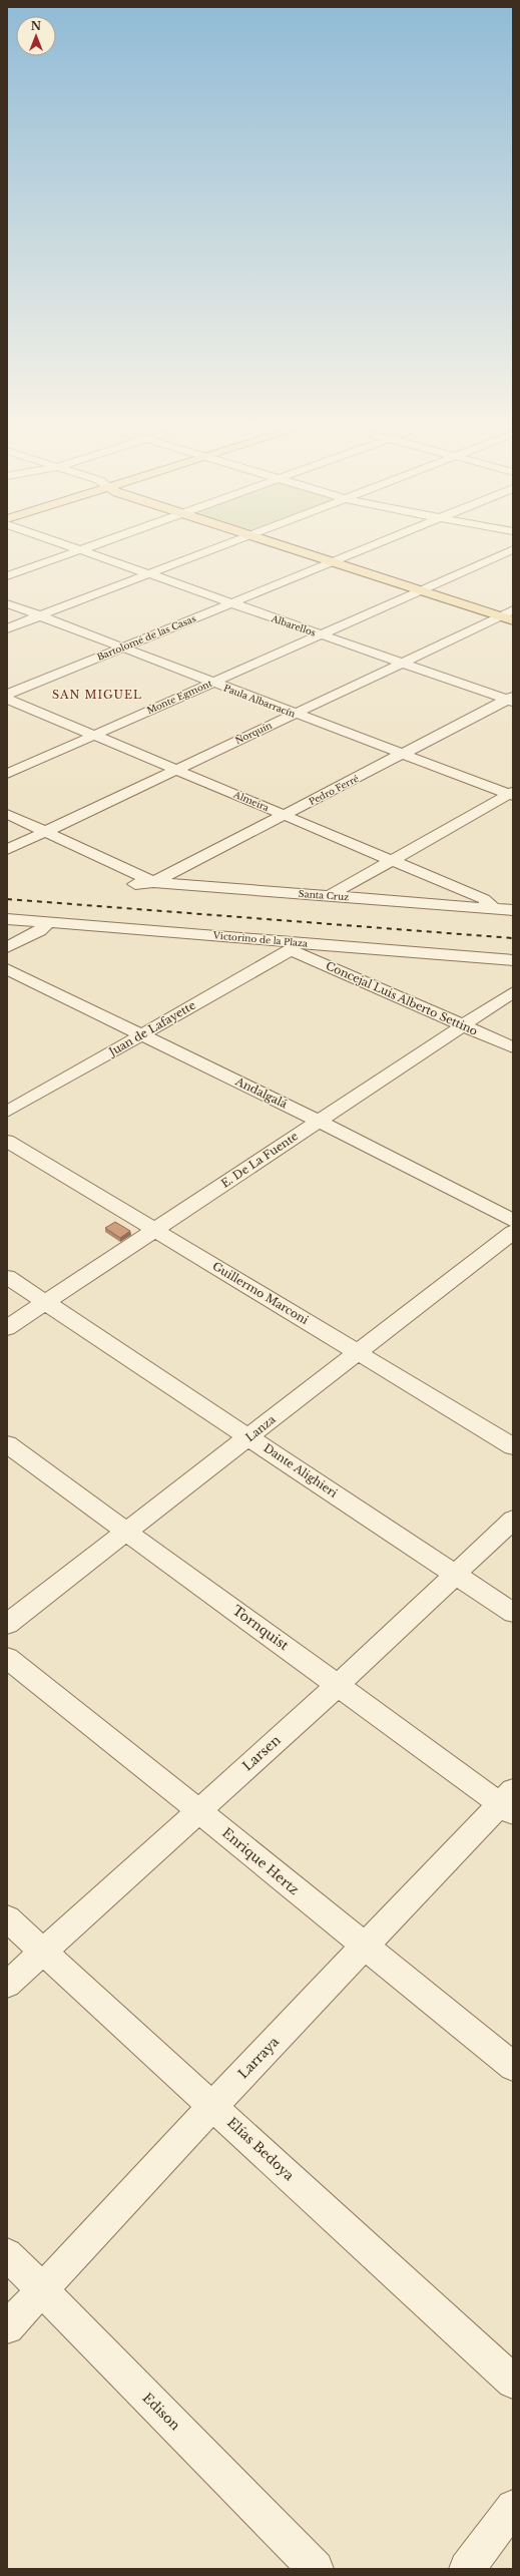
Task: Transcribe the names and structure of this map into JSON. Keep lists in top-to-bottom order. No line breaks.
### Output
{"streets":{"street":["Albarellos","Bartolomé de las Casas","Monte Egmont","Paula Albarracín","Ñorquín","Pedro Ferré","Almeira","Santa Cruz","Victorino de la Plaza","Concejal Luis Alberto Settino","Juan de Lafayette","Andalgalá","E. De La Fuente","Guillermo Marconi","Lanza","Dante Alighieri","Tornquist","Larsen","Enrique Hertz","Larraya","Elías Bedoya","Edison"]},"crossings":[["Albarellos","Bartolomé de las Casas"],["Albarellos","Monte Egmont"],["Albarellos","Ñorquín"],["Albarellos","Pedro Ferré"],["Bartolomé de las Casas","Paula Albarracín"],["Monte Egmont","Paula Albarracín"],["Monte Egmont","Almeira"],["Paula Albarracín","Ñorquín"],["Paula Albarracín","Pedro Ferré"],["Ñorquín","Almeira"],["Pedro Ferré","Almeira"],["Pedro Ferré","Santa Cruz"],["Almeira","Santa Cruz"],["Victorino de la Plaza","Concejal Luis Alberto Settino"],["Victorino de la Plaza","Juan de Lafayette"],["Concejal Luis Alberto Settino","Juan de Lafayette"],["Concejal Luis Alberto Settino","E. De La Fuente"],["Juan de Lafayette","Andalgalá"],["Andalgalá","E. De La Fuente"],["E. De La Fuente","Guillermo Marconi"],["E. De La Fuente","Dante Alighieri"],["Guillermo Marconi","Lanza"],["Lanza","Dante Alighieri"],["Lanza","Tornquist"],["Dante Alighieri","Larsen"],["Tornquist","Larsen"],["Tornquist","Larraya"],["Larsen","Enrique Hertz"],["Larsen","Elías Bedoya"],["Enrique Hertz","Larraya"],["Larraya","Elías Bedoya"],["Larraya","Edison"]],"districts":["SAN MIGUEL"],"north":"top"}
